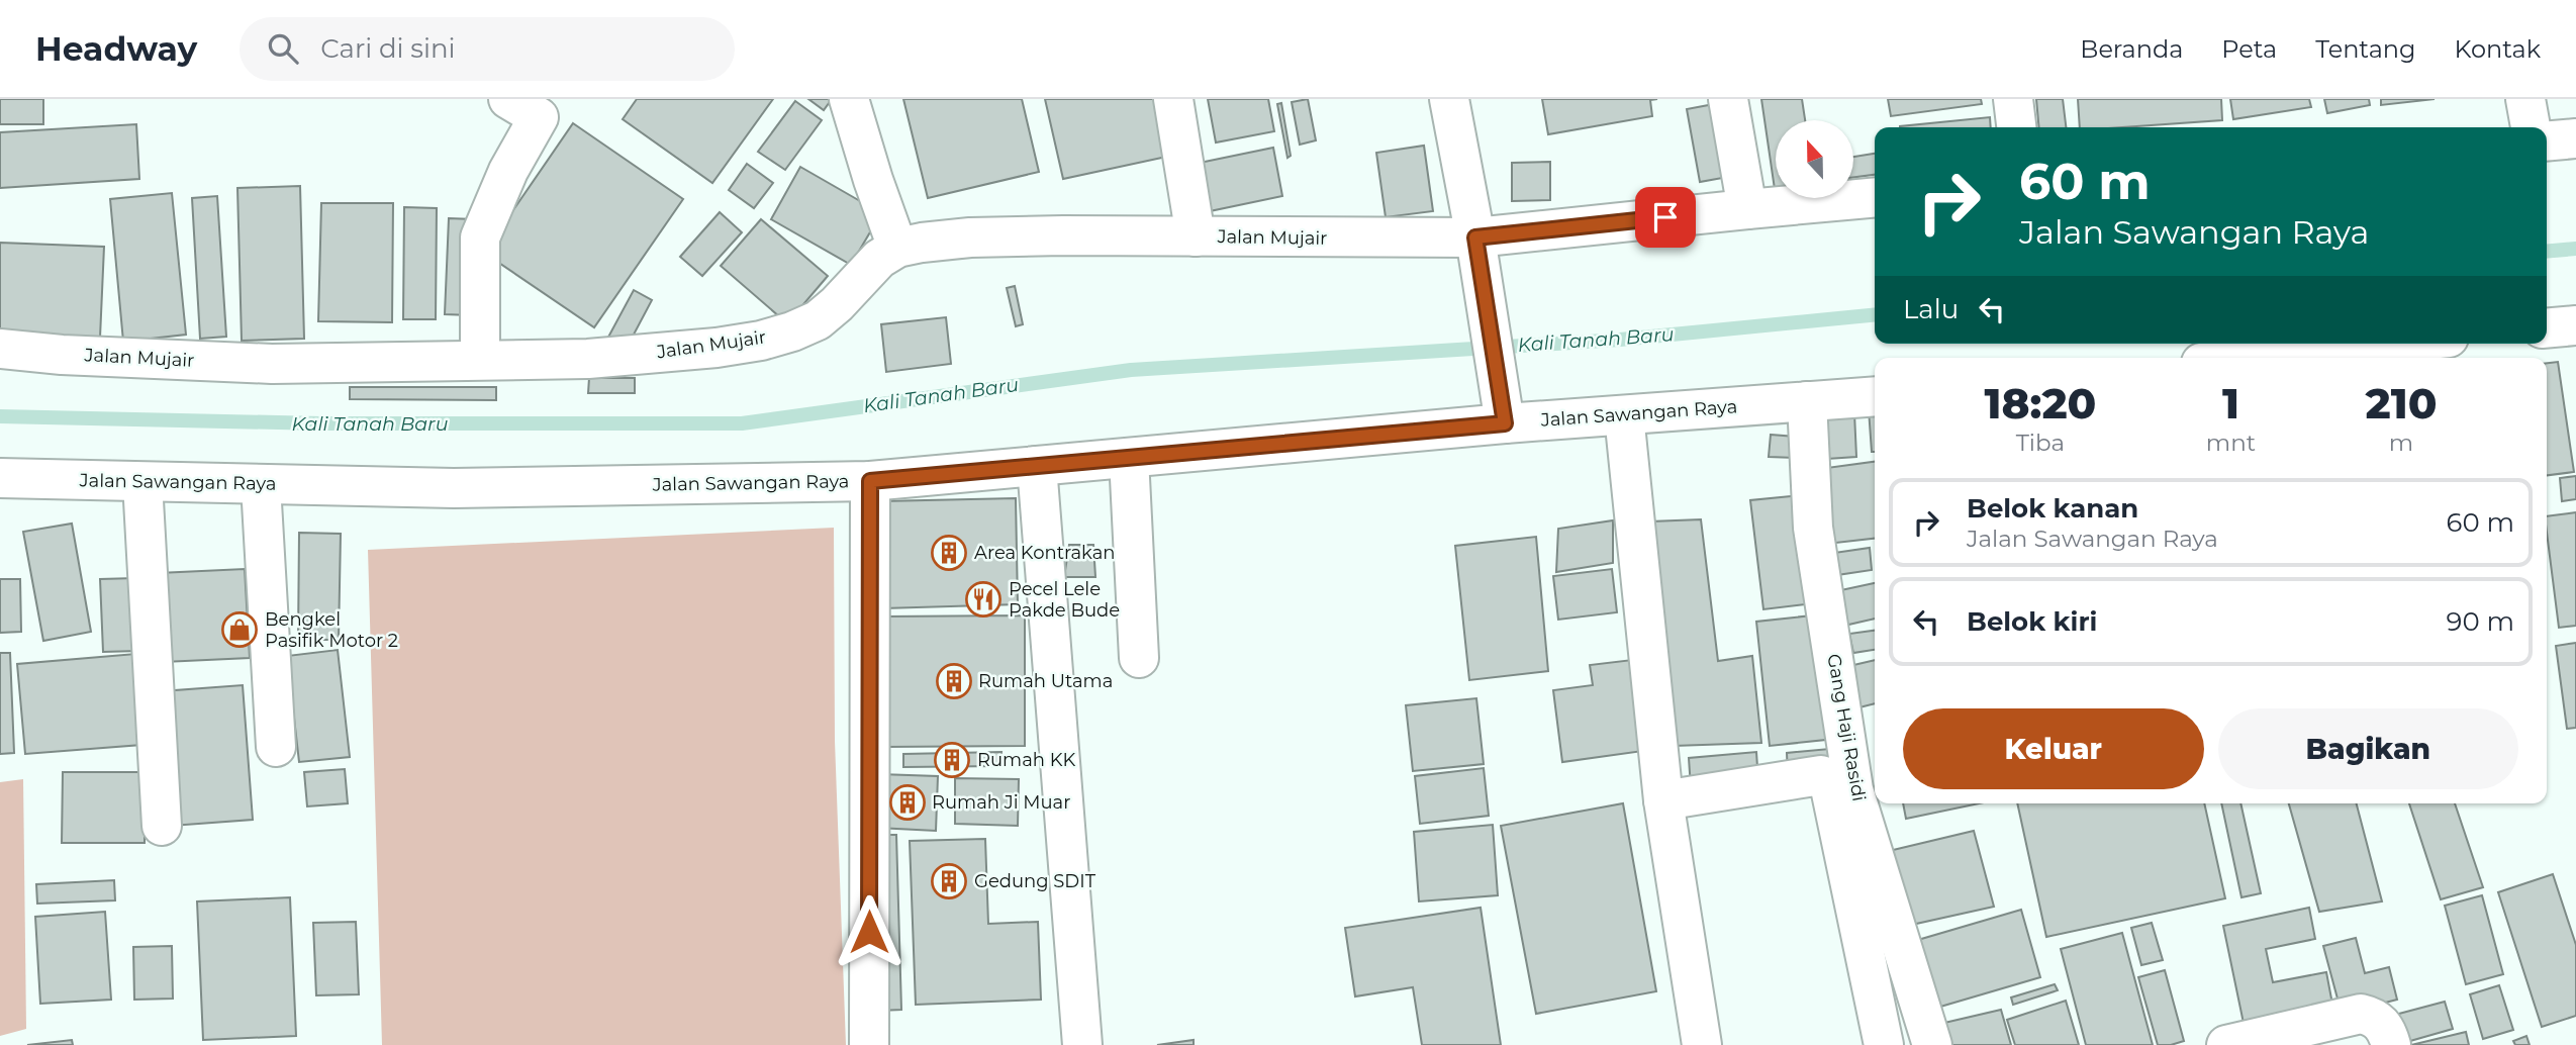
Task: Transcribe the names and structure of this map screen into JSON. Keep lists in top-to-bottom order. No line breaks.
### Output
{"streets":{"main road":["Jalan Mujair","Jalan Sawangan Raya","Gang Haji Rasidi"]},"crossings":[["Jalan Sawangan Raya","Gang Haji Rasidi"]],"water":["Kali Tanah Baru"],"places":{"building":["Area Kontrakan","Rumah Utama","Rumah KK","Rumah Ji Muar","Gedung SDIT"],"restaurant":["Pecel Lele Pakde Bude"],"shop":["Bengkel Pasifik Motor 2"]},"north":"top","page":{"header":"Headway","search":"Cari di sini","nav":["Beranda","Peta","Tentang","Kontak"],"turn":["60 m","Jalan Sawangan Raya"],"then":"Lalu","eta":["18:20","Tiba","1","mnt","210","m"],"list":[{"name":"Belok kanan","note":"Jalan Sawangan Raya","value":"60 m"},{"name":"Belok kiri","value":"90 m"}],"buttons":["Keluar","Bagikan"]}}
